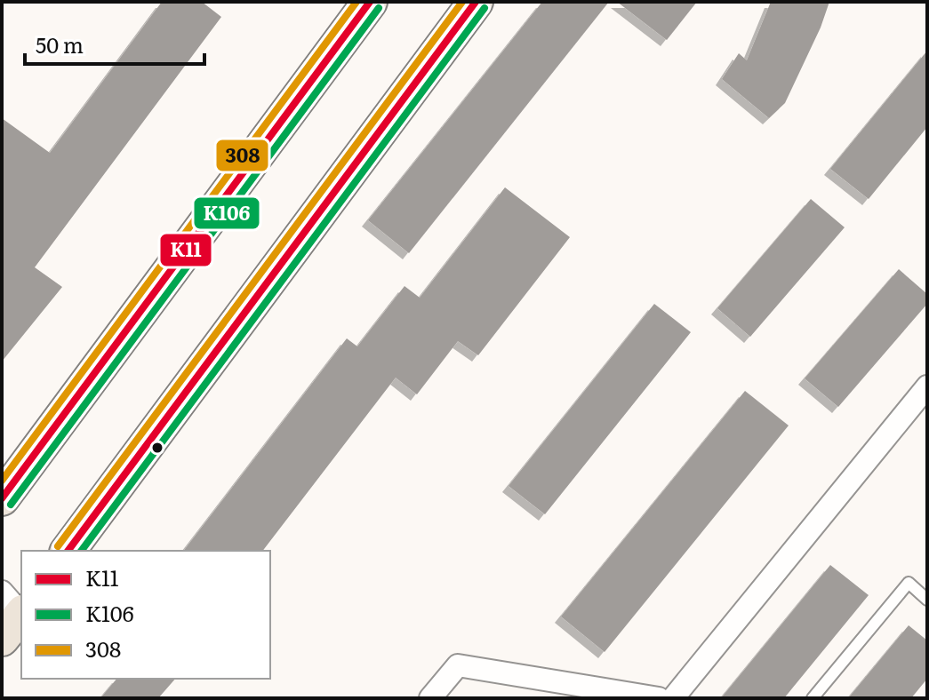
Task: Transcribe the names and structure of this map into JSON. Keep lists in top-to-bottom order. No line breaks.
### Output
{"lines":["transit line K11","transit line 308","transit line K106"],"legend":["K11","K106","308"],"scale_bar":"50 m"}
